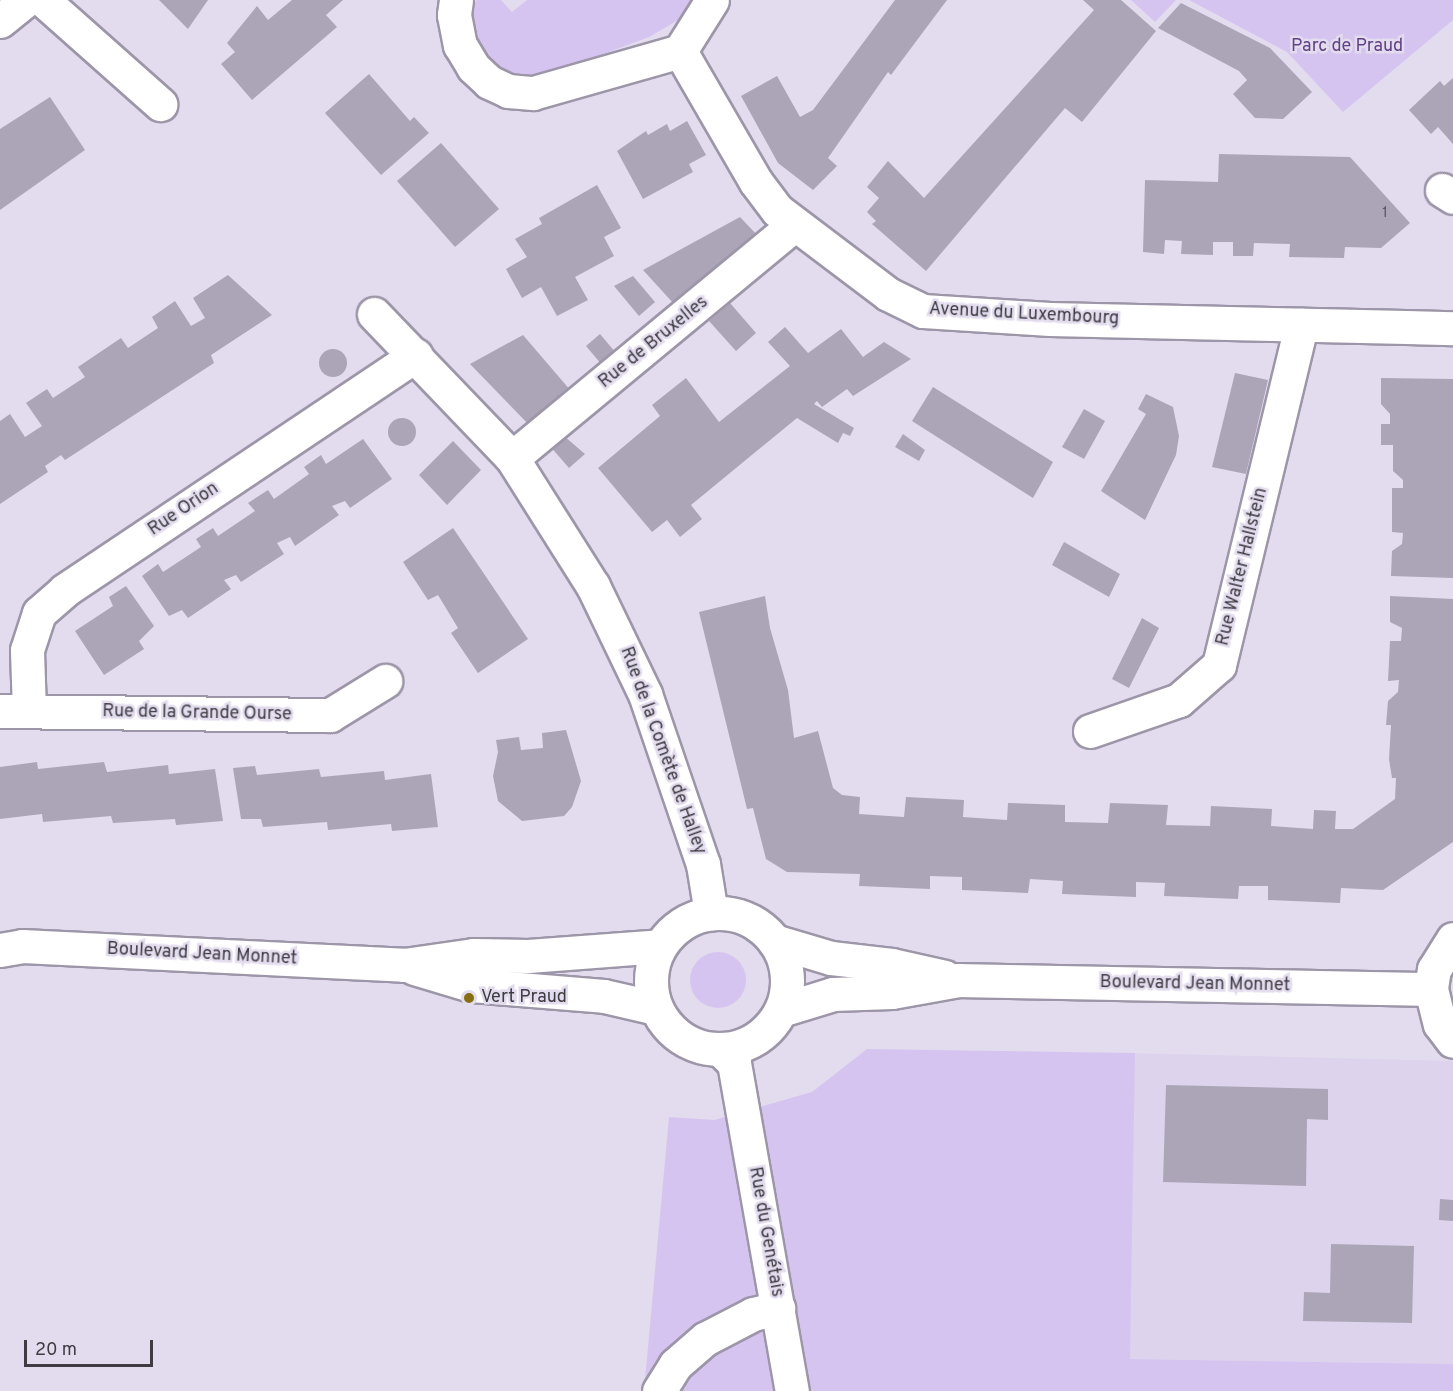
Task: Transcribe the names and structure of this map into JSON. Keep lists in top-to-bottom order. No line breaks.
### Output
{"streets":{"street":["Avenue du Luxembourg","Rue de Bruxelles","Rue Orion","Rue Walter Hallstein","Rue de la Grande Ourse","Rue de la Comète de Halley","Boulevard Jean Monnet","Rue du Genétais"]},"crossings":[["Avenue du Luxembourg","Rue de Bruxelles"],["Avenue du Luxembourg","Rue Walter Hallstein"],["Rue de Bruxelles","Rue de la Comète de Halley"],["Rue Orion","Rue de la Grande Ourse"],["Rue Orion","Rue de la Comète de Halley"],["Rue de la Comète de Halley","Boulevard Jean Monnet"],["Rue de la Comète de Halley","Rue du Genétais"],["Boulevard Jean Monnet","Rue du Genétais"]],"parks":["Parc de Praud"],"places":["Vert Praud"],"house_numbers":["1"],"scale_bar":"20 m"}
